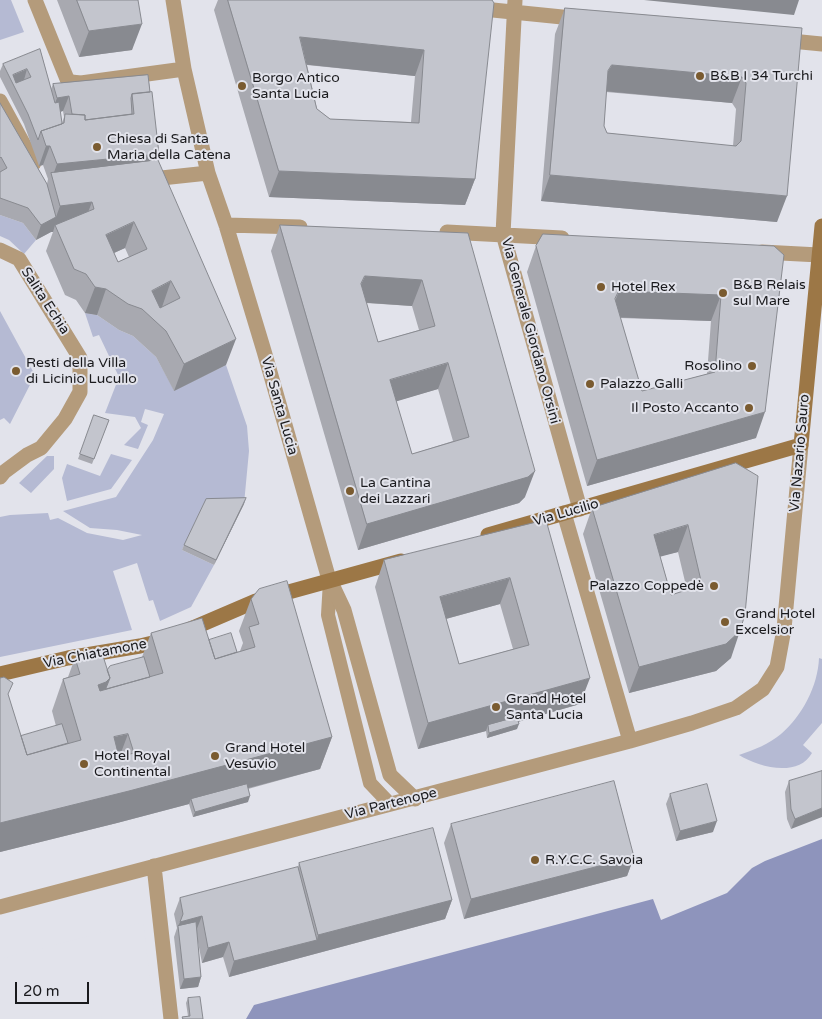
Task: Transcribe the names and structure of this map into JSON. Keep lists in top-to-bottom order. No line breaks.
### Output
{"streets":{"street":["Salita Echia","Via Generale Giordano Orsini","Via Santa Lucia","Via Nazario Sauro","Via Lucilio","Via Chiatamone","Via Partenope"]},"crossings":[["Via Generale Giordano Orsini","Via Lucilio"],["Via Santa Lucia","Via Chiatamone"],["Via Santa Lucia","Via Partenope"],["Via Nazario Sauro","Via Lucilio"],["Via Nazario Sauro","Via Partenope"]],"places":["B&B I 34 Turchi","Borgo Antico Santa Lucia","Chiesa di Santa Maria della Catena","Hotel Rex","B&B Relais sul Mare","Rosolino","Resti della Villa di Licinio Lucullo","Palazzo Galli","Il Posto Accanto","La Cantina dei Lazzari","Palazzo Coppedè","Grand Hotel Excelsior","Grand Hotel Santa Lucia","Grand Hotel Vesuvio","Hotel Royal Continental","R.Y.C.C. Savoia"],"scale_bar":"20 m"}
